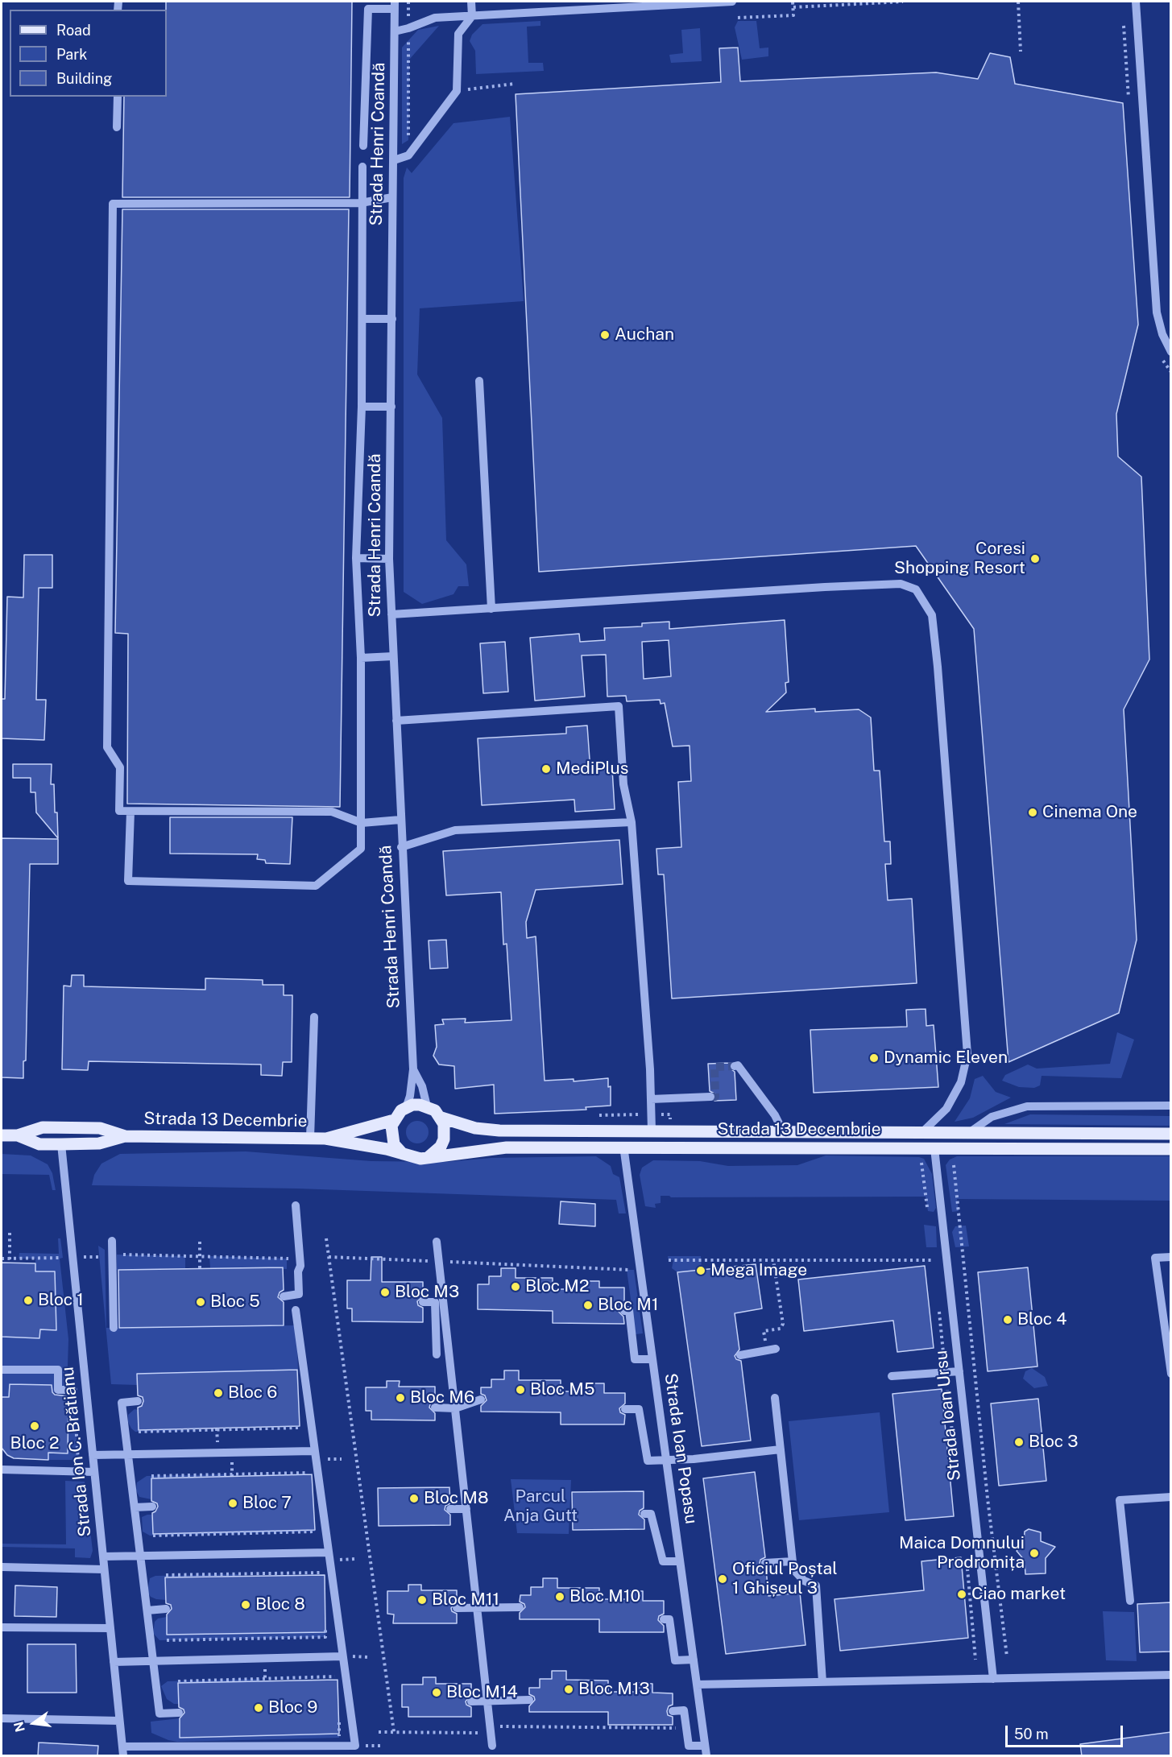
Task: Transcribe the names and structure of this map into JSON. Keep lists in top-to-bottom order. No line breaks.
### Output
{"streets":{"main road":["Strada 13 Decembrie"],"street":["Strada Henri Coandă","Strada Ioan Ursu","Strada Ioan Popasu","Strada Ion C. Brătianu"]},"crossings":[["Strada Henri Coandă","Strada 13 Decembrie"],["Strada 13 Decembrie","Strada Ioan Ursu"],["Strada 13 Decembrie","Strada Ioan Popasu"],["Strada 13 Decembrie","Strada Ion C. Brătianu"]],"parks":["Parcul Anja Gutt"],"places":["Auchan","Coresi Shopping Resort","MediPlus","Cinema One","Dynamic Eleven","Mega Image","Bloc M2","Bloc M3","Bloc 1","Bloc 5","Bloc M1","Bloc 4","Bloc M5","Bloc 6","Bloc M6","Bloc 2","Bloc 3","Bloc M8","Bloc 7","Maica Domnului Prodromița","Oficiul Poștal 1 Ghișeul 3","Ciao market","Bloc M10","Bloc M11","Bloc 8","Bloc M13","Bloc M14","Bloc 9"],"legend":["Road","Park","Building"],"scale_bar":"50 m","north":"left"}
